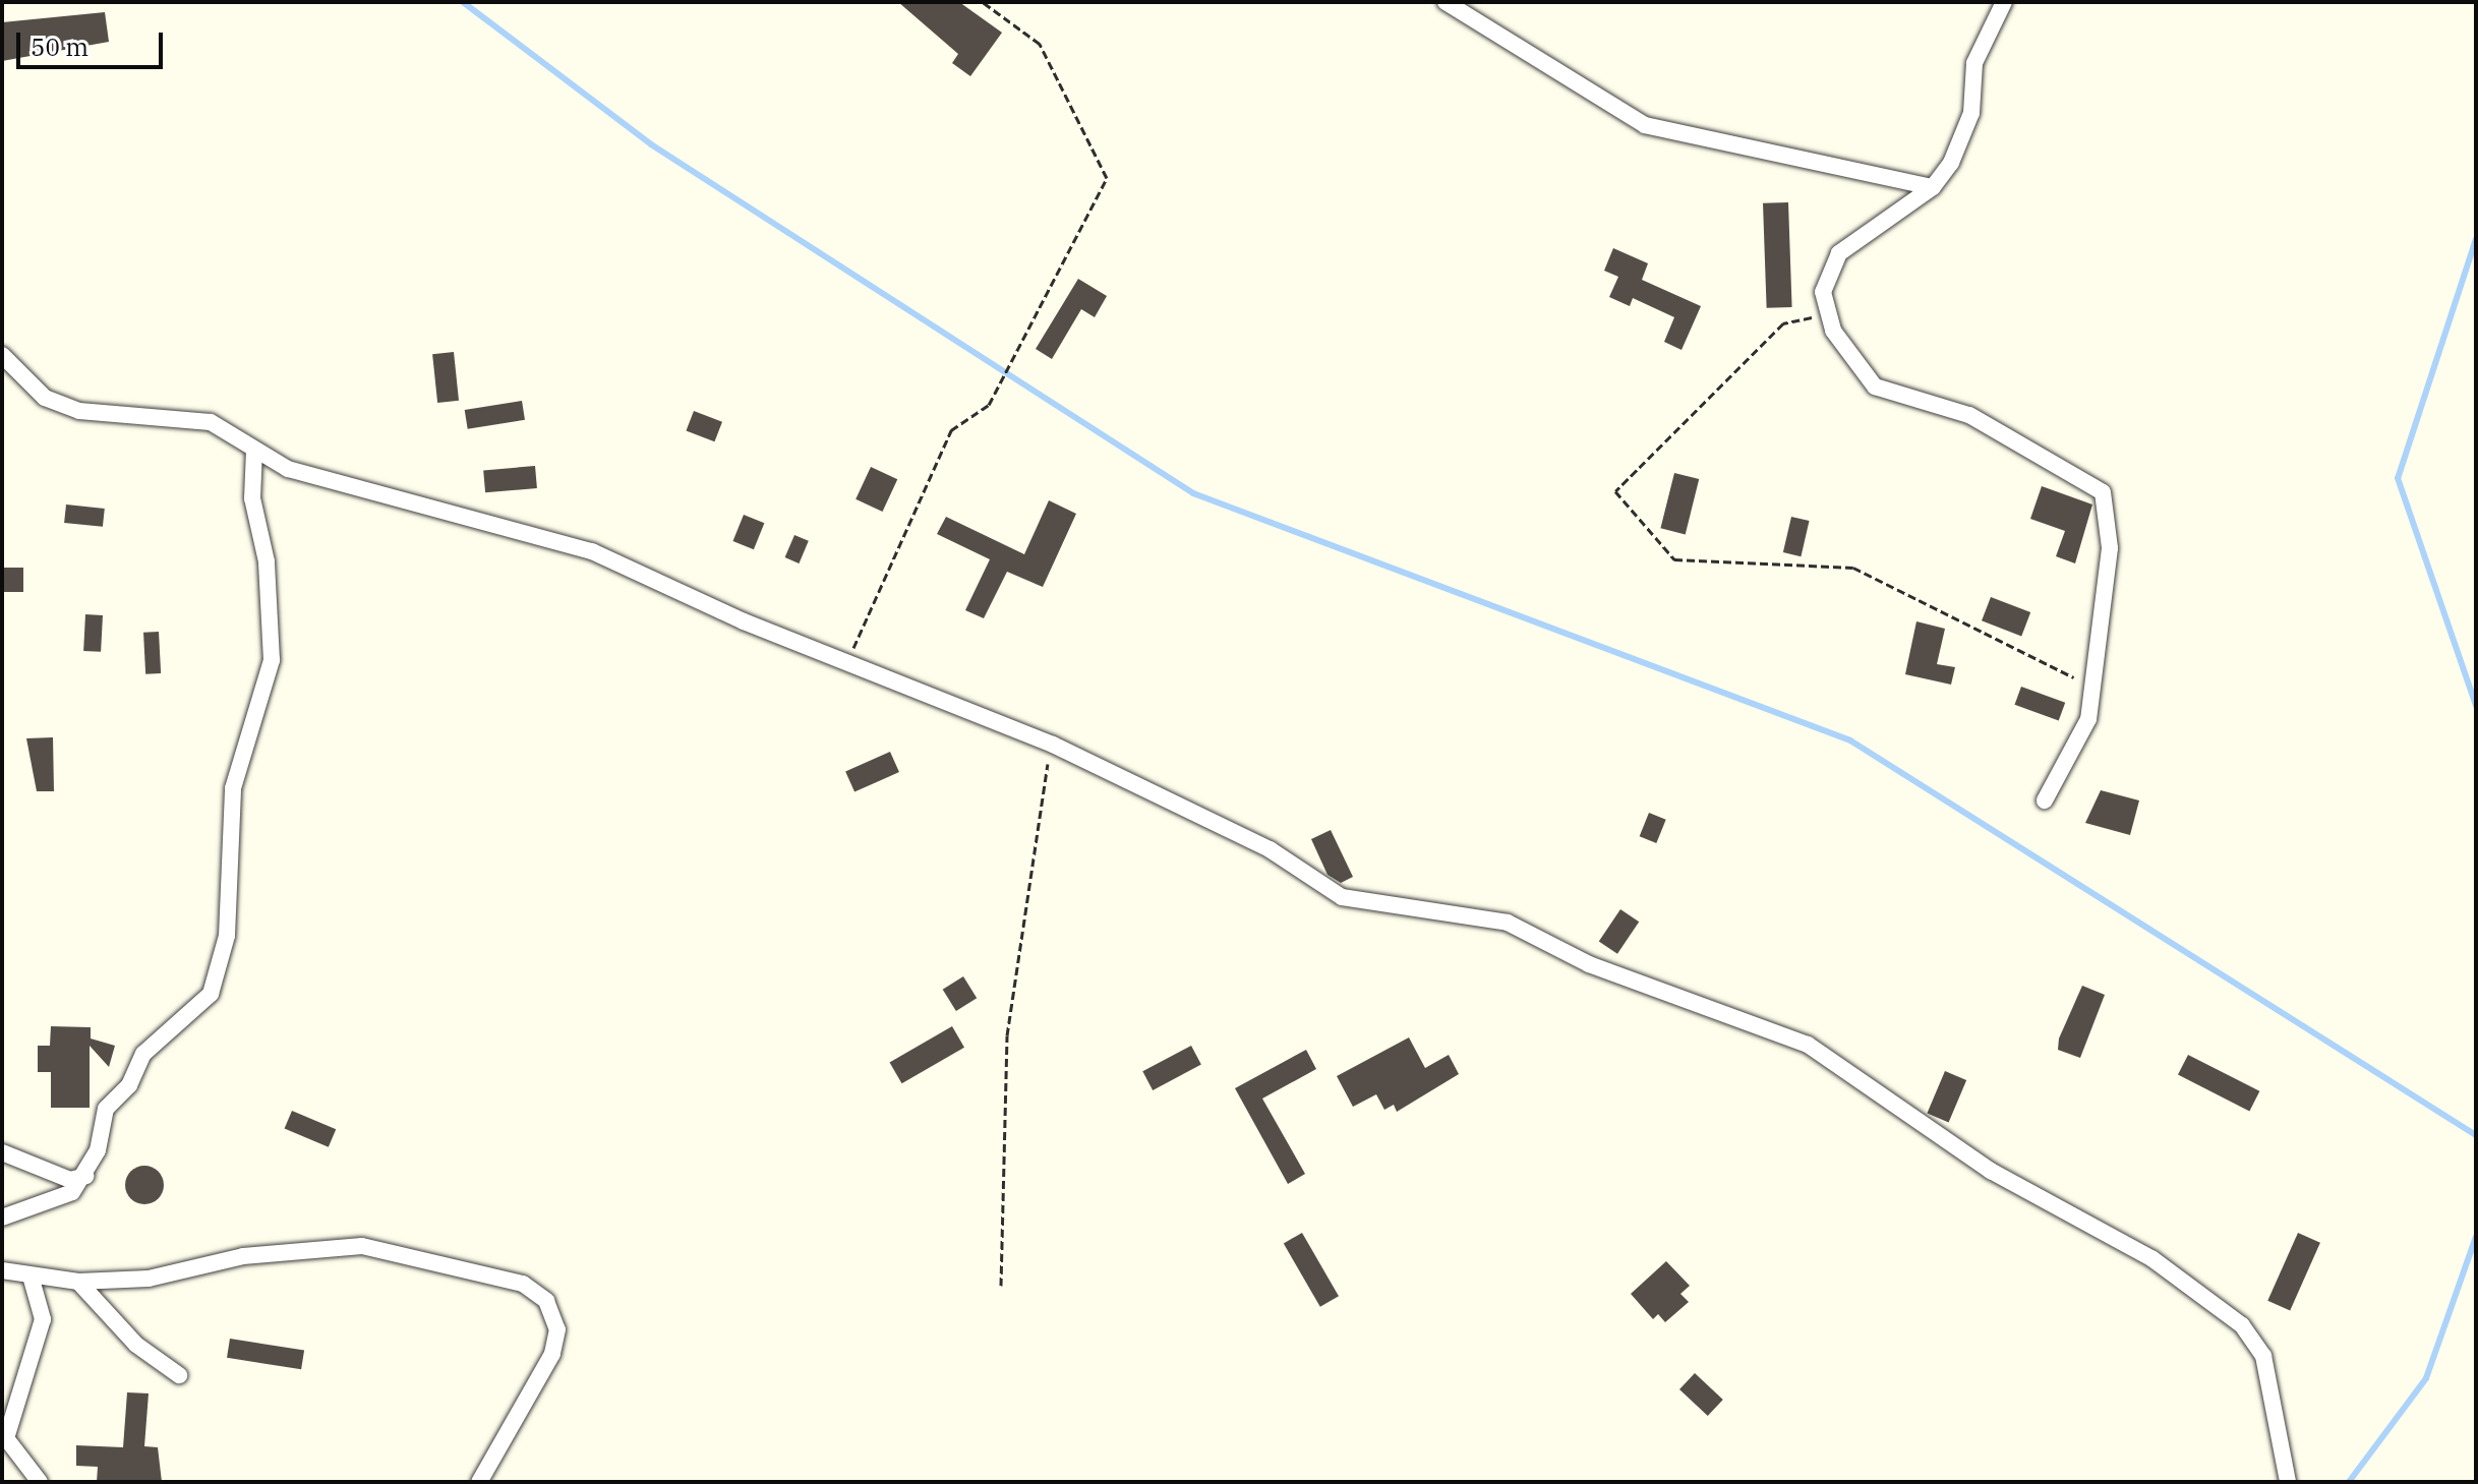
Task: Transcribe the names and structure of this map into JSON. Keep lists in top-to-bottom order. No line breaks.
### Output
{"scale_bar":"50 m"}
